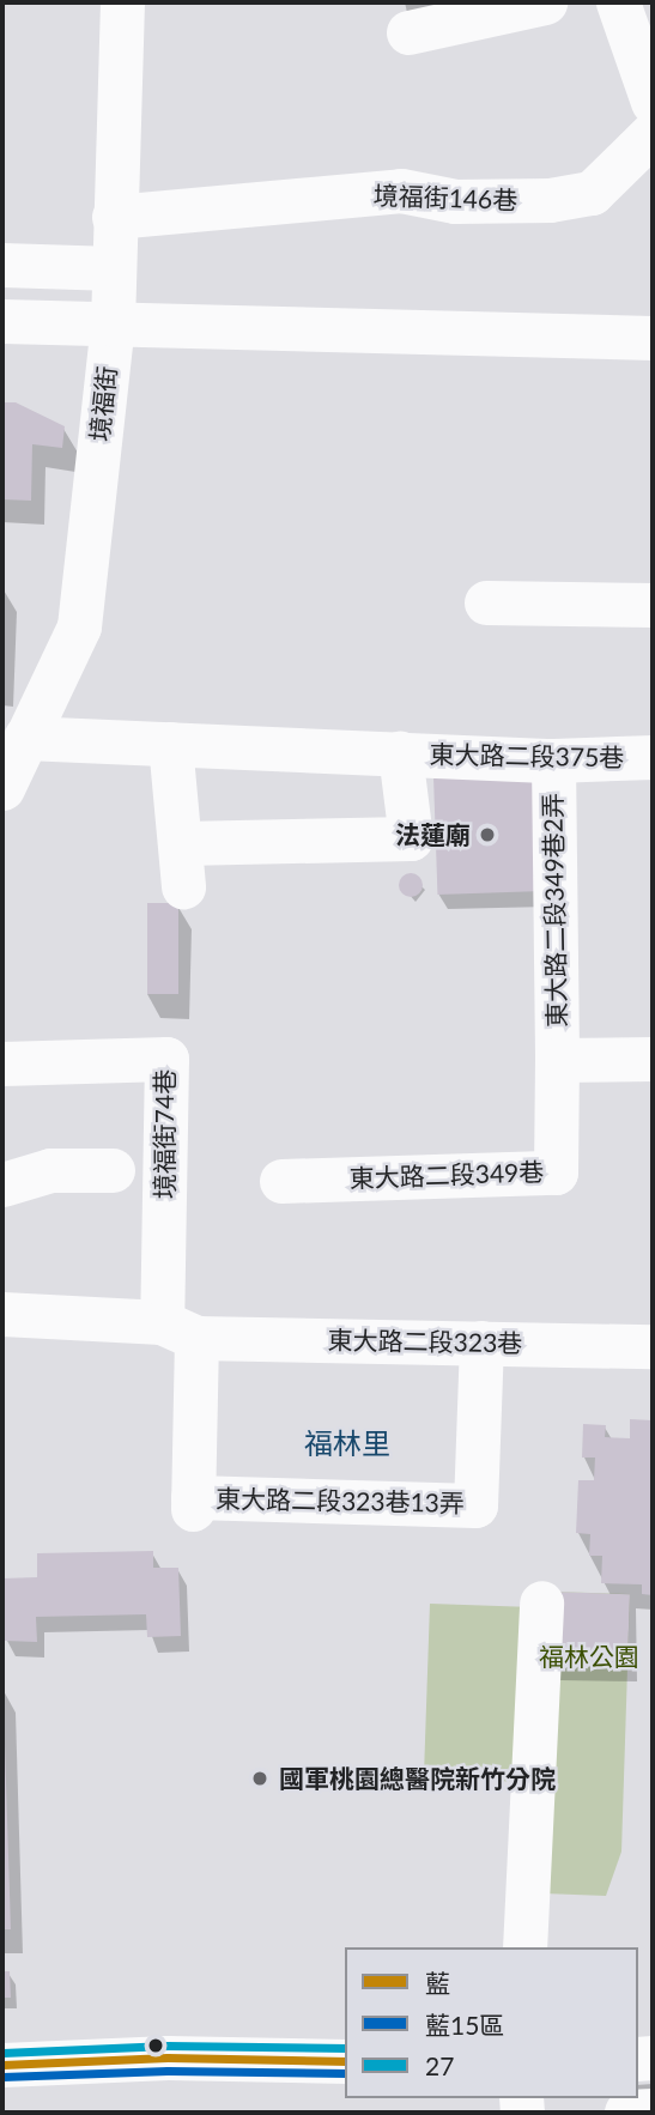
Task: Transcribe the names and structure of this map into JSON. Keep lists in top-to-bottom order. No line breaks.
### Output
{"streets":{"street":["境福街146巷","境福街","東大路二段375巷","東大路二段349巷2弄","境福街74巷","東大路二段349巷","東大路二段323巷","東大路二段323巷13弄"]},"crossings":[["境福街146巷","境福街"],["境福街","東大路二段375巷"],["東大路二段375巷","東大路二段349巷2弄"],["東大路二段349巷2弄","東大路二段349巷"],["境福街74巷","東大路二段323巷"],["境福街74巷","東大路二段323巷13弄"],["東大路二段323巷","東大路二段323巷13弄"]],"districts":["福林里"],"parks":["福林公園"],"places":["法蓮廟","國軍桃園總醫院新竹分院"],"lines":["transit line 27","transit line 藍","transit line 藍15區"],"legend":["藍","藍15區","27"]}
